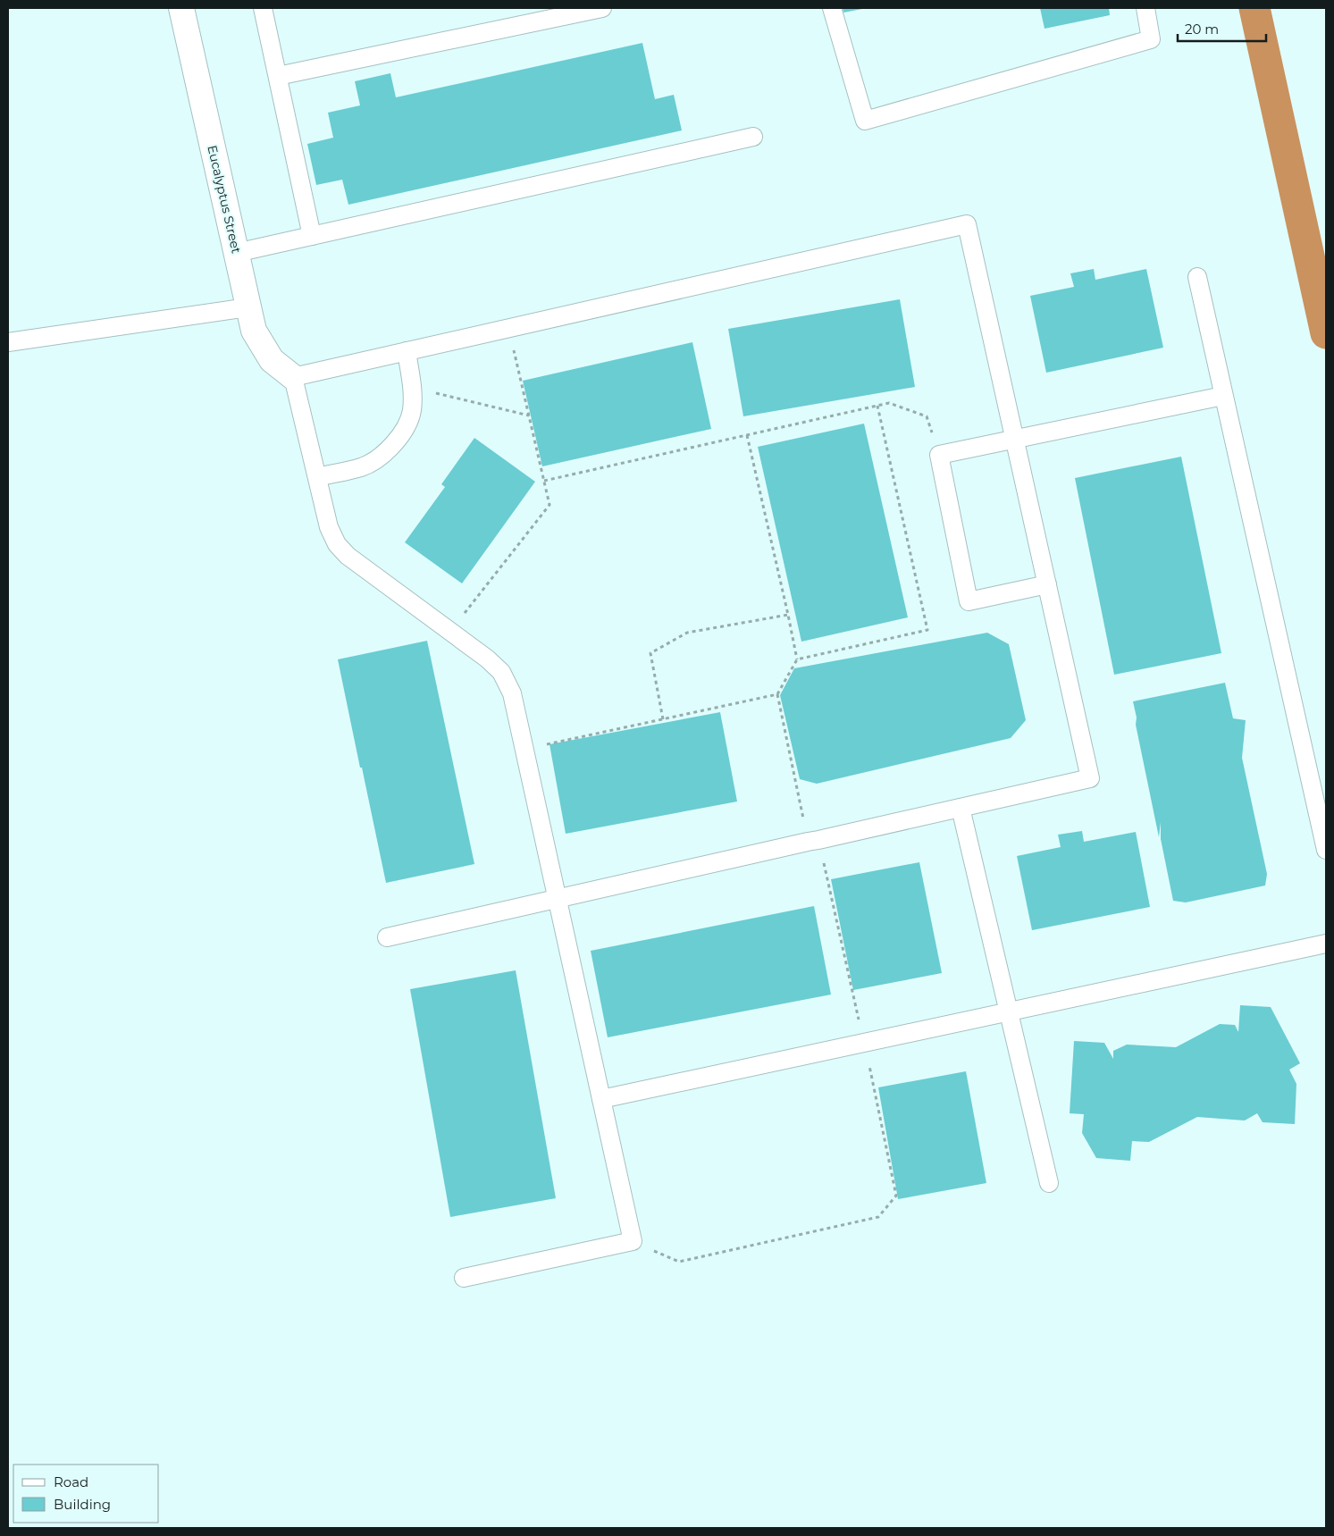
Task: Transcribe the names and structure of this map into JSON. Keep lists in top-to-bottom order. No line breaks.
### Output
{"streets":{"street":["Eucalyptus Street"]},"legend":["Road","Building"],"scale_bar":"20 m"}
